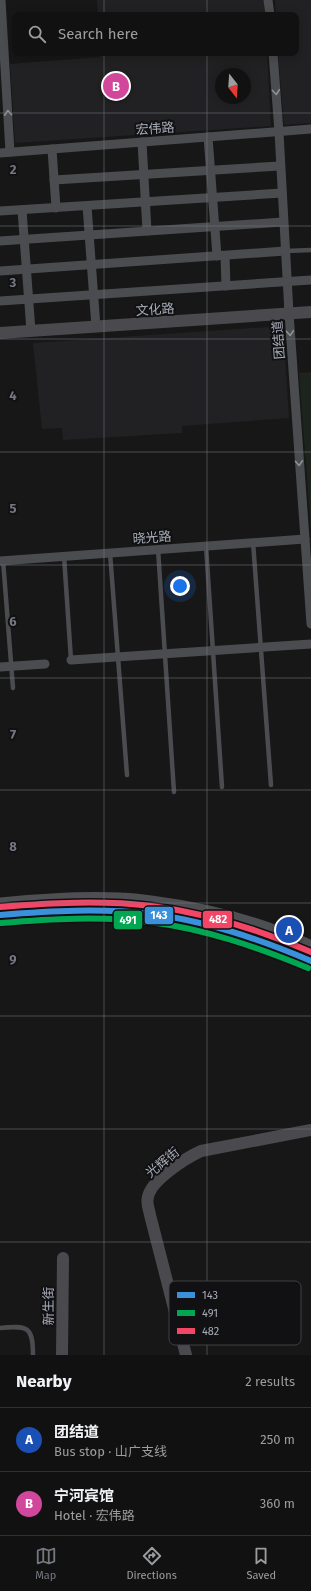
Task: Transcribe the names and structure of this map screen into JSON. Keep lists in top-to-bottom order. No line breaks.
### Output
{"streets":{"street":["宏伟路","文化路","团结道","晓光路","光辉街","新生街"]},"crossings":[["宏伟路","团结道"],["文化路","团结道"],["团结道","晓光路"]],"one_way":["团结道"],"lines":["transit line 482","transit line 143","transit line 491"],"legend":["143","491","482"],"north":"bottom","page":{"search":"Search here","pins":["B","A"],"heading":["Nearby","2 results"],"list":[{"mark":"A","name":"团结道","note":"Bus stop · 山广支线","value":"250 m"},{"mark":"B","name":"宁河宾馆","note":"Hotel · 宏伟路","value":"360 m"}],"nav":["Map","Directions","Saved"]},"grid":{"rows":["2","3","4","5","6","7","8","9"]}}
